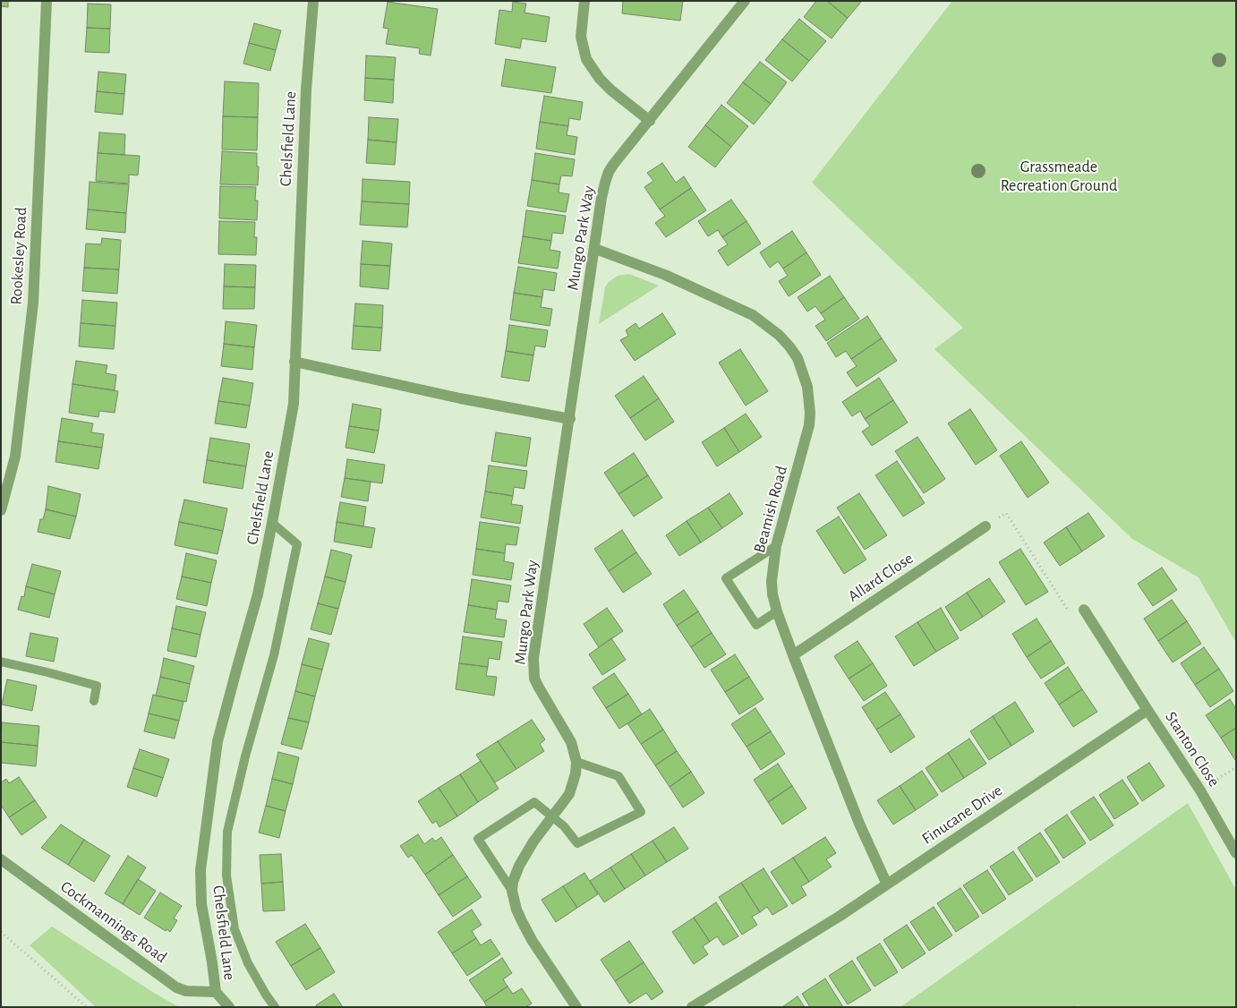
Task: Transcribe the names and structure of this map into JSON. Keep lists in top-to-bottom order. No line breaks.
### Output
{"streets":{"street":["Chelsfield Lane","Mungo Park Way","Rookesley Road","Beamish Road","Allard Close","Stanton Close","Finucane Drive","Cockmannings Road"]},"crossings":[["Chelsfield Lane","Cockmannings Road"],["Mungo Park Way","Beamish Road"],["Beamish Road","Allard Close"],["Beamish Road","Finucane Drive"],["Stanton Close","Finucane Drive"]],"parks":["Grassmeade Recreation Ground"]}
